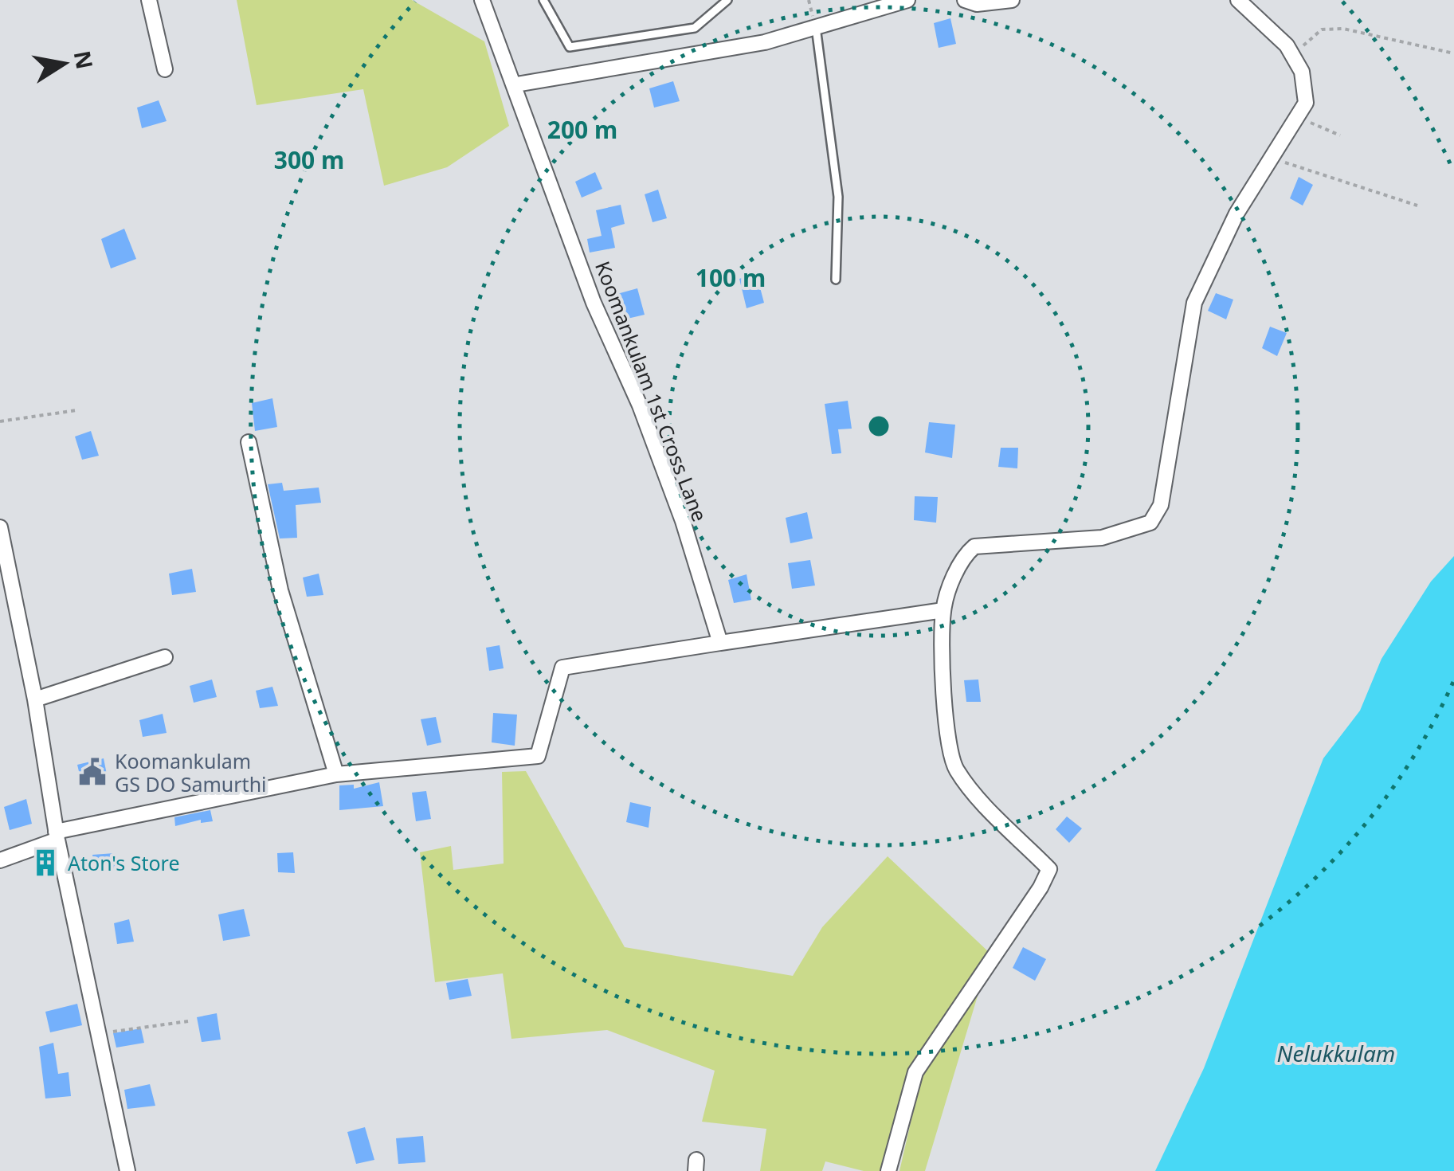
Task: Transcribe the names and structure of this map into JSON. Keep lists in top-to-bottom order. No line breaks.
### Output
{"streets":{"street":["Koomankulam 1st Cross Lane"]},"water":["Nelukkulam"],"places":{"public building":["Koomankulam GS DO Samurthi"],"building":["Aton's Store"]},"north":"right","rings":["200 m","300 m","100 m"]}
